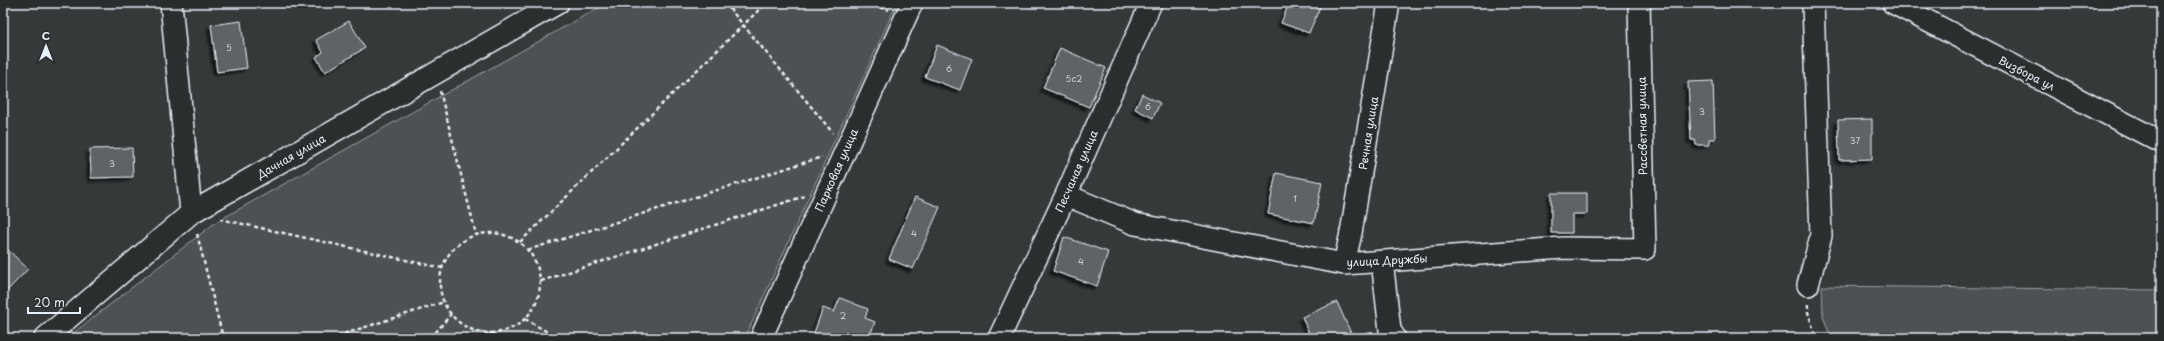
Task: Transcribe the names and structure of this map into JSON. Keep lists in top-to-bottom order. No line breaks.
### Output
{"streets":{"street":["Визбора ул","Рассветная улица","Речная улица","Дачная улица","Парковая улица","Песчаная улица","улица Дружбы"]},"crossings":[["Рассветная улица","улица Дружбы"],["Речная улица","улица Дружбы"],["Песчаная улица","улица Дружбы"]],"house_numbers":["5","6","5с2","6","3","37","3","1","4","4","2"],"scale_bar":"20 m","north":"top"}
